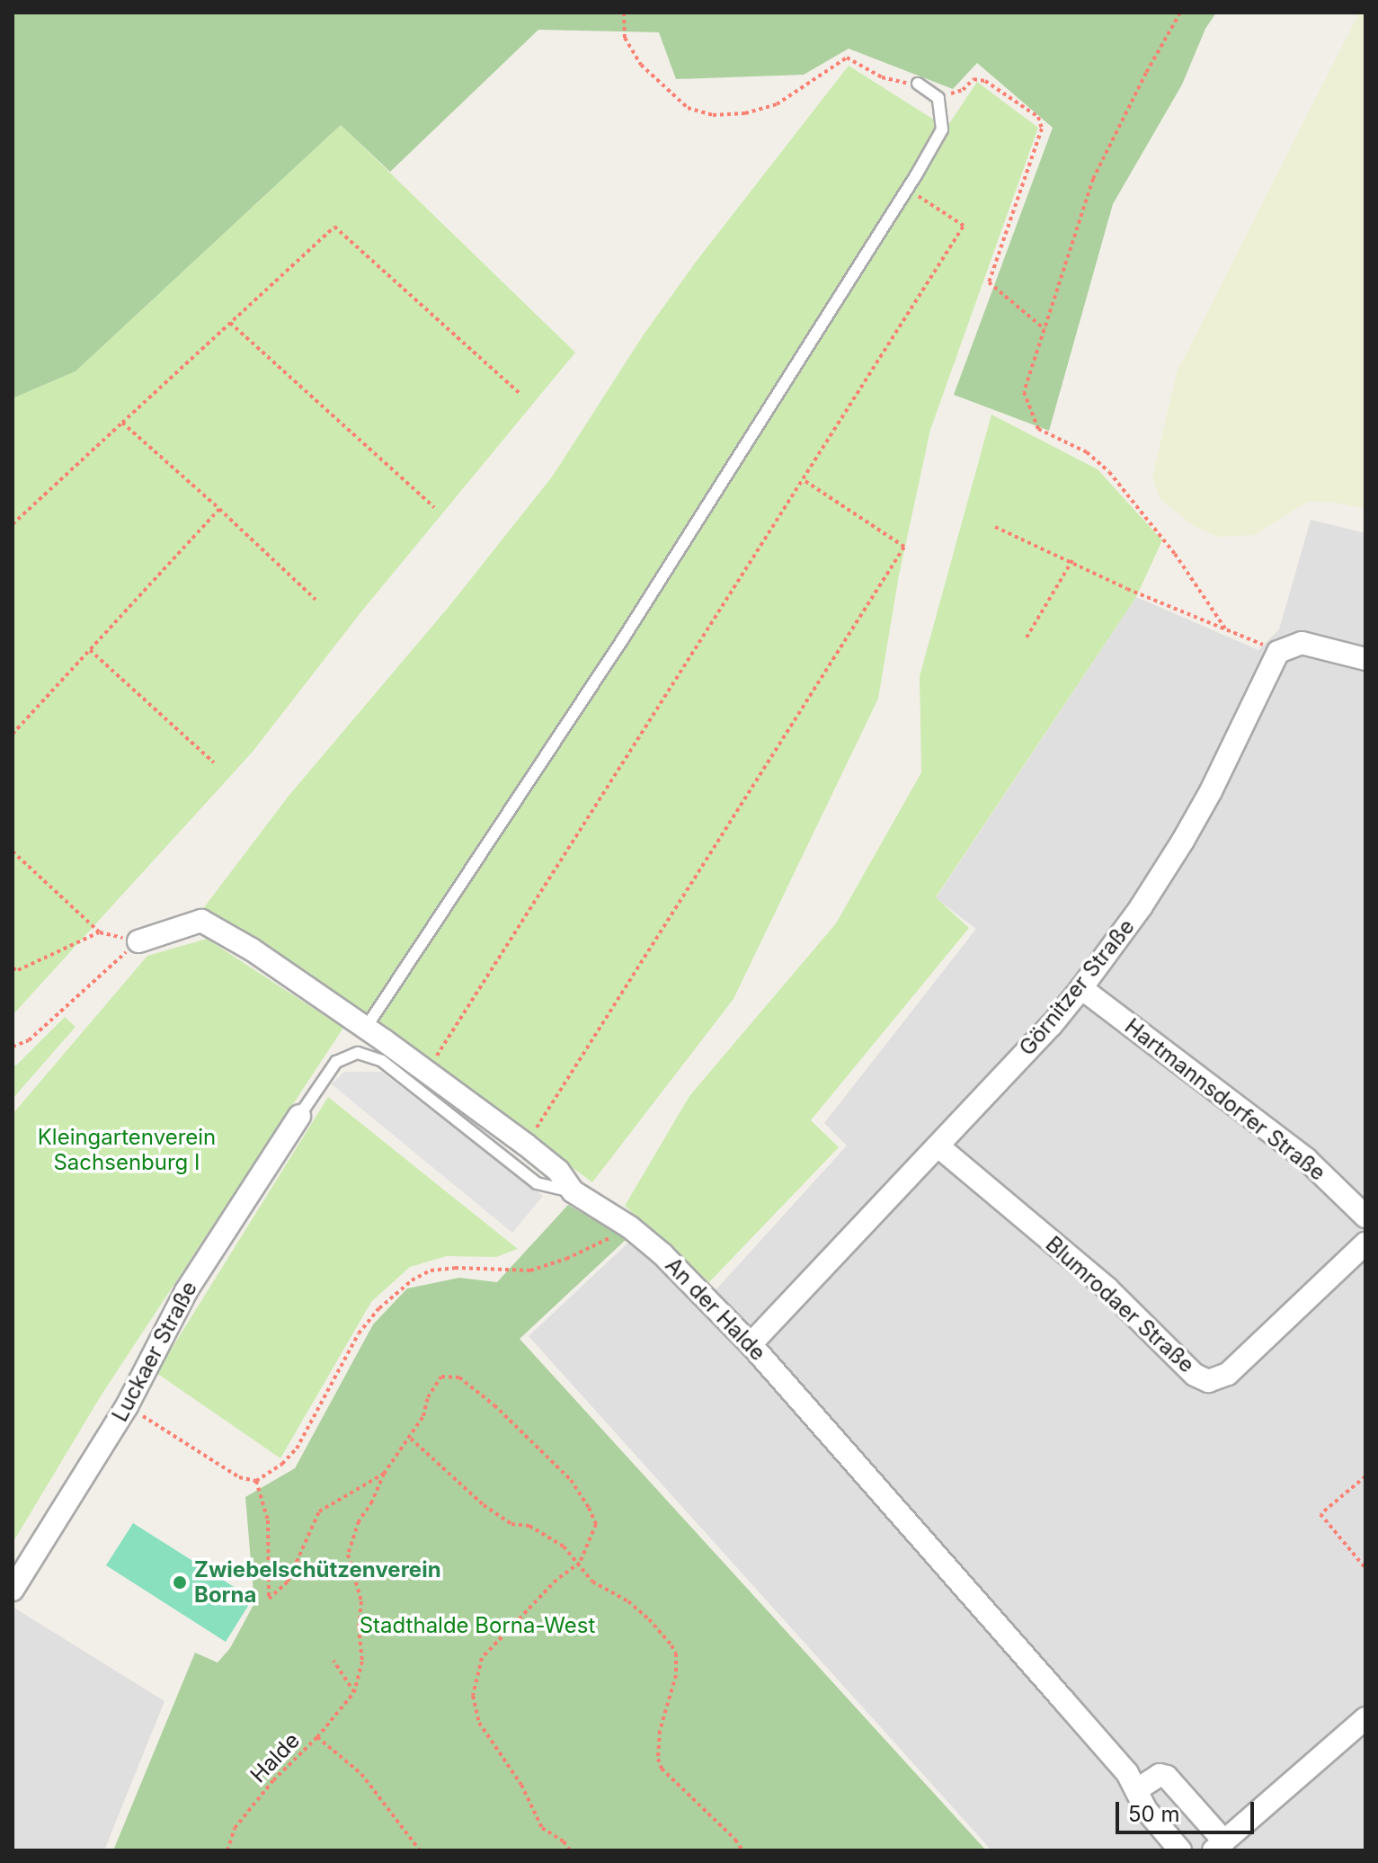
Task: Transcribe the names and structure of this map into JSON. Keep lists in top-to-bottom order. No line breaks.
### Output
{"streets":{"street":["Görnitzer Straße","Hartmannsdorfer Straße","Blumrodaer Straße","An der Halde","Luckaer Straße"],"path":["Halde"]},"crossings":[["Görnitzer Straße","Hartmannsdorfer Straße"],["Görnitzer Straße","Blumrodaer Straße"],["Görnitzer Straße","An der Halde"]],"parks":["Kleingartenverein Sachsenburg I","Stadthalde Borna-West"],"places":["Zwiebelschützenverein Borna"],"scale_bar":"50 m"}
